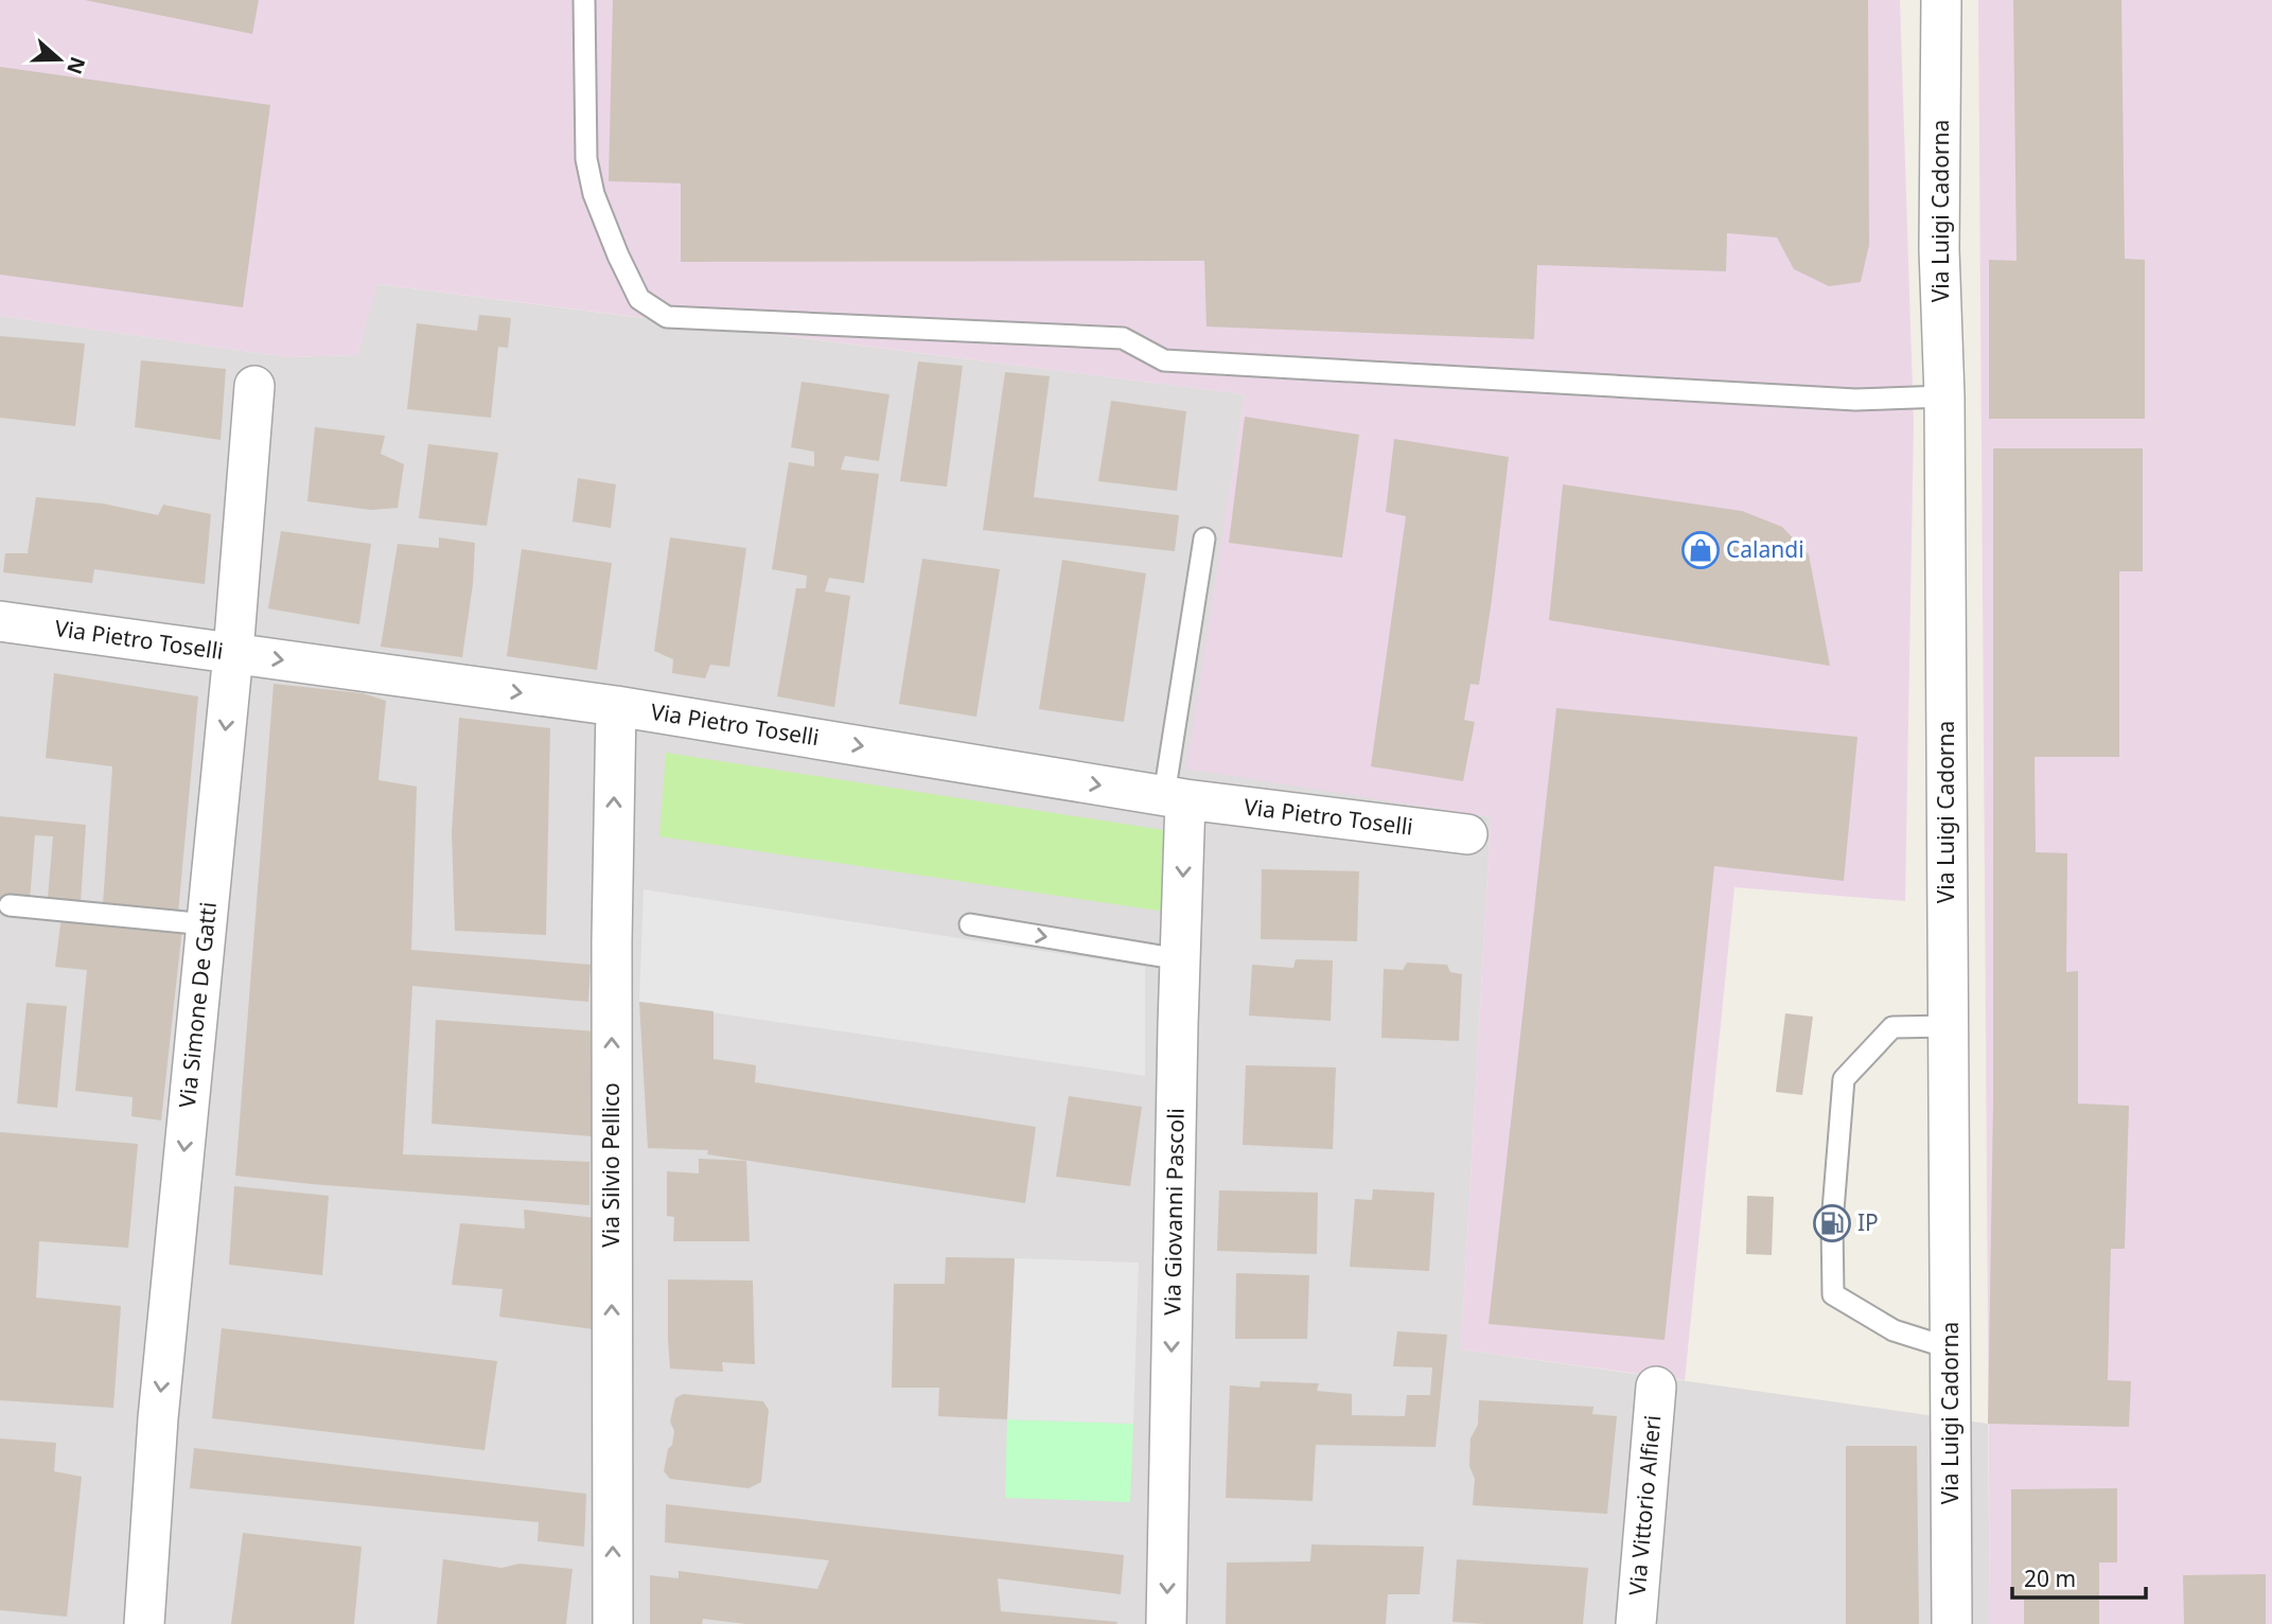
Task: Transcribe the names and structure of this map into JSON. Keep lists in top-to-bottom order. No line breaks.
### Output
{"streets":{"street":["Via Luigi Cadorna","Via Pietro Toselli","Via Simone De Gatti","Via Silvio Pellico","Via Giovanni Pascoli","Via Vittorio Alfieri"]},"crossings":[["Via Pietro Toselli","Via Simone De Gatti"],["Via Pietro Toselli","Via Silvio Pellico"],["Via Pietro Toselli","Via Giovanni Pascoli"]],"one_way":["Via Pietro Toselli","Via Simone De Gatti","Via Silvio Pellico","Via Giovanni Pascoli"],"places":{"shop":["Calandi"],"fuel station":["IP"]},"scale_bar":"20 m","north":"right"}
